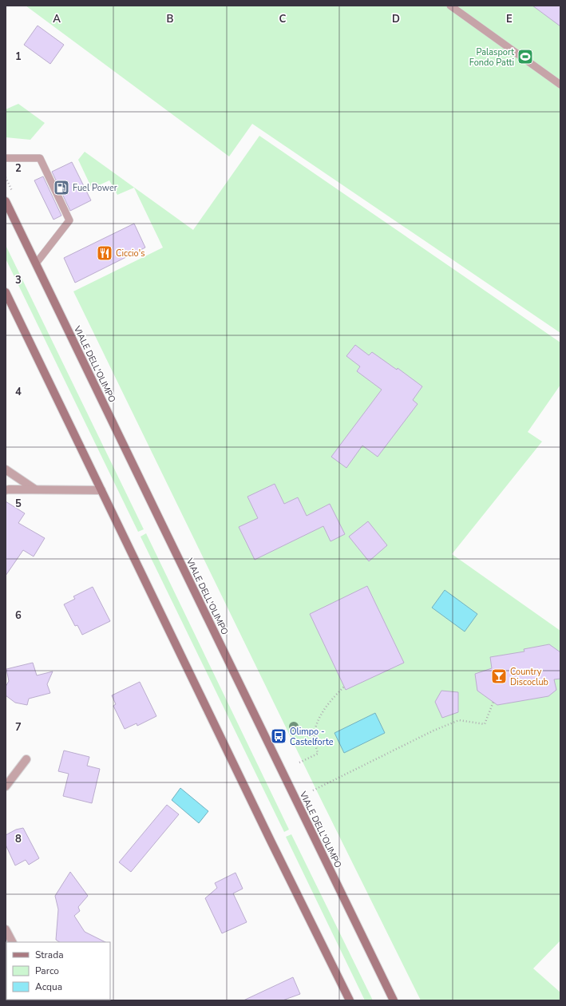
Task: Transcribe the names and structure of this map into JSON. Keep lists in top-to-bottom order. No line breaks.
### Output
{"streets":{"street":["VIALE DELL'OLIMPO"]},"places":{"sports":["Palasport Fondo Patti"],"fuel station":["Fuel Power"],"restaurant":["Ciccio's"],"bar":["Country Discoclub"],"bus stop":["Olimpo - Castelforte"]},"legend":["Strada","Parco","Acqua"],"grid":{"columns":["A","B","C","D","E"],"rows":["1","2","3","4","5","6","7","8"]}}
